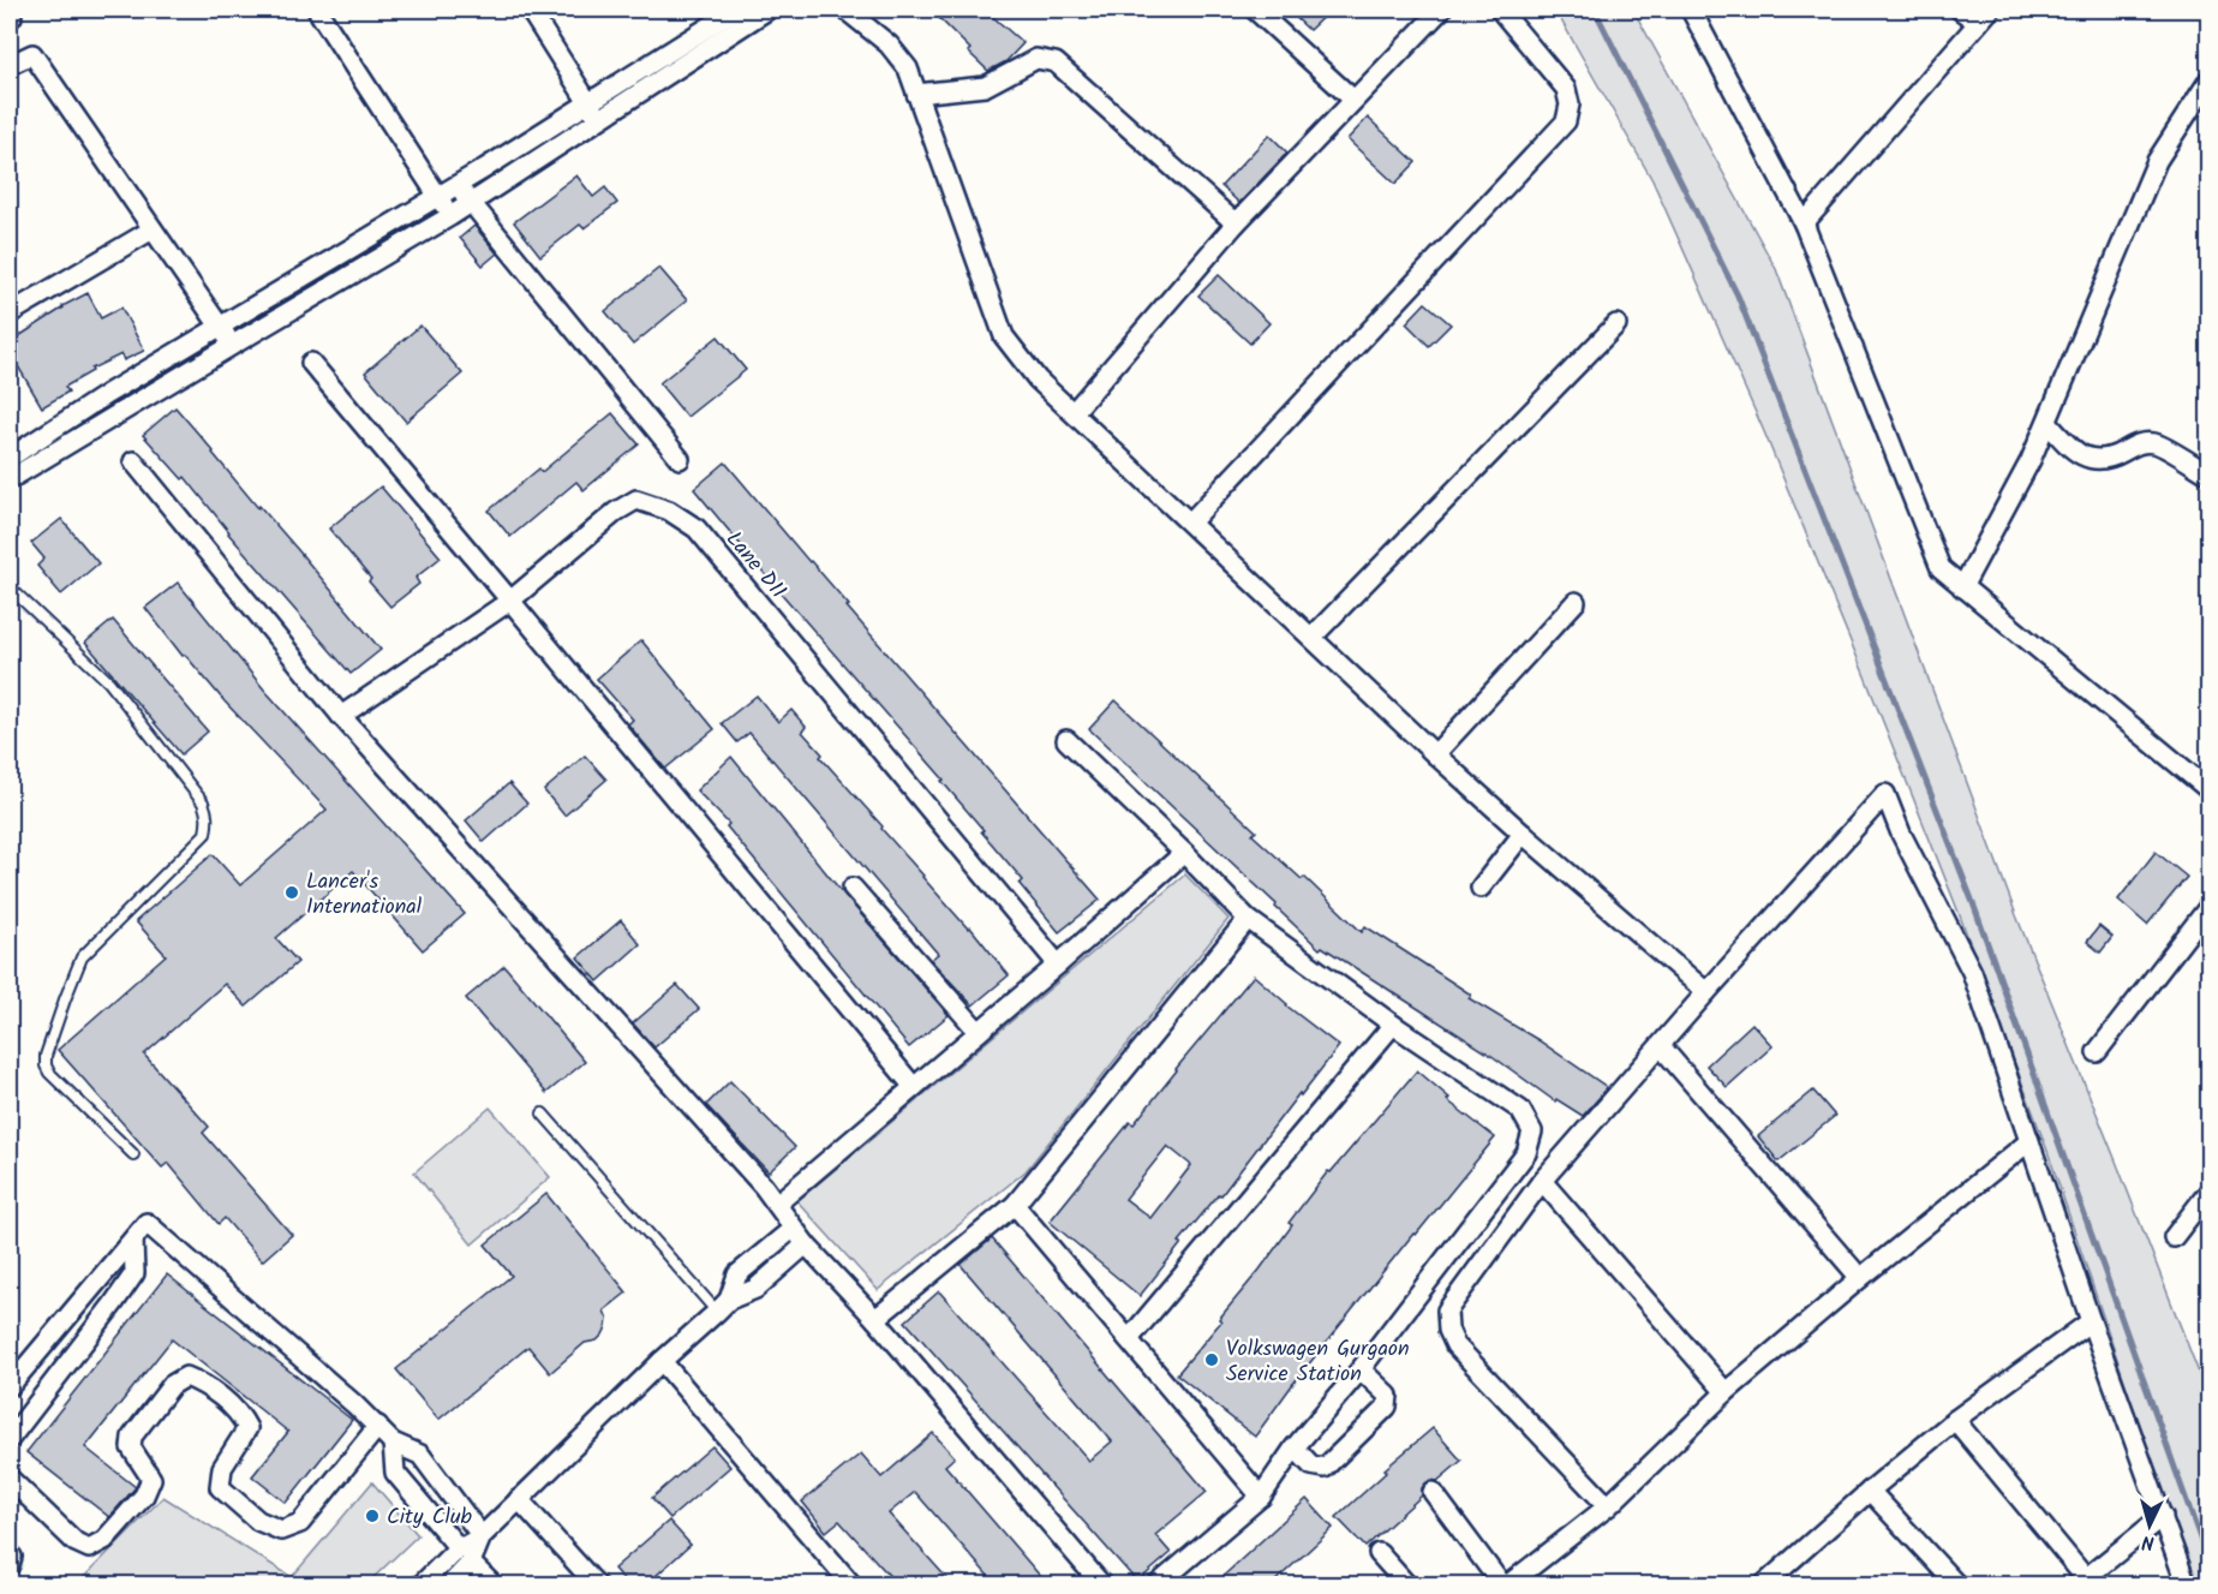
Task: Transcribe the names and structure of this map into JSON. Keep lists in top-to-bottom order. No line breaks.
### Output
{"streets":{"street":["Lane D11"]},"places":["Lancer's International","Volkswagen Gurgaon Service Station","City Club"],"north":"bottom"}
